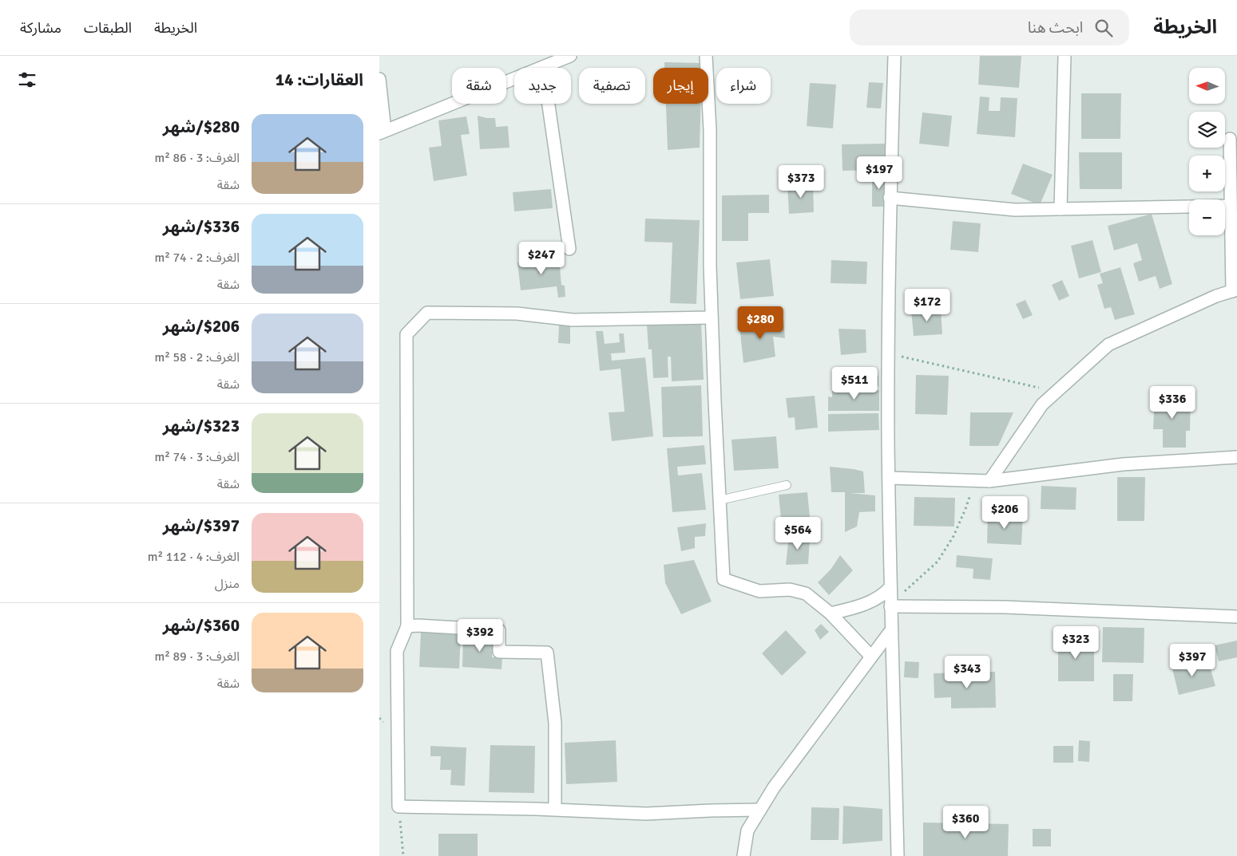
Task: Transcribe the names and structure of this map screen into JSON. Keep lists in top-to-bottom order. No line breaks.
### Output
{"north":"left","page":{"header":"الخريطة","search":"ابحث هنا","nav":["الخريطة","الطبقات","مشاركة"],"heading":"العقارات: 14","map_buttons":["+","−"],"chip":["شراء","إيجار","تصفية","جديد","شقة"],"list":[{"name":"$280/شهر","note":"الغرف: 3 · 86 m² · شقة"},{"name":"$336/شهر","note":"الغرف: 2 · 74 m² · شقة"},{"name":"$206/شهر","note":"الغرف: 2 · 58 m² · شقة"},{"name":"$323/شهر","note":"الغرف: 3 · 74 m² · شقة"},{"name":"$397/شهر","note":"الغرف: 4 · 112 m² · منزل"},{"name":"$360/شهر","note":"الغرف: 3 · 89 m² · شقة"}],"price":["$197","$373","$247","$172","$280","$511","$336","$206","$564","$392","$323","$397","$343","$360"]}}
